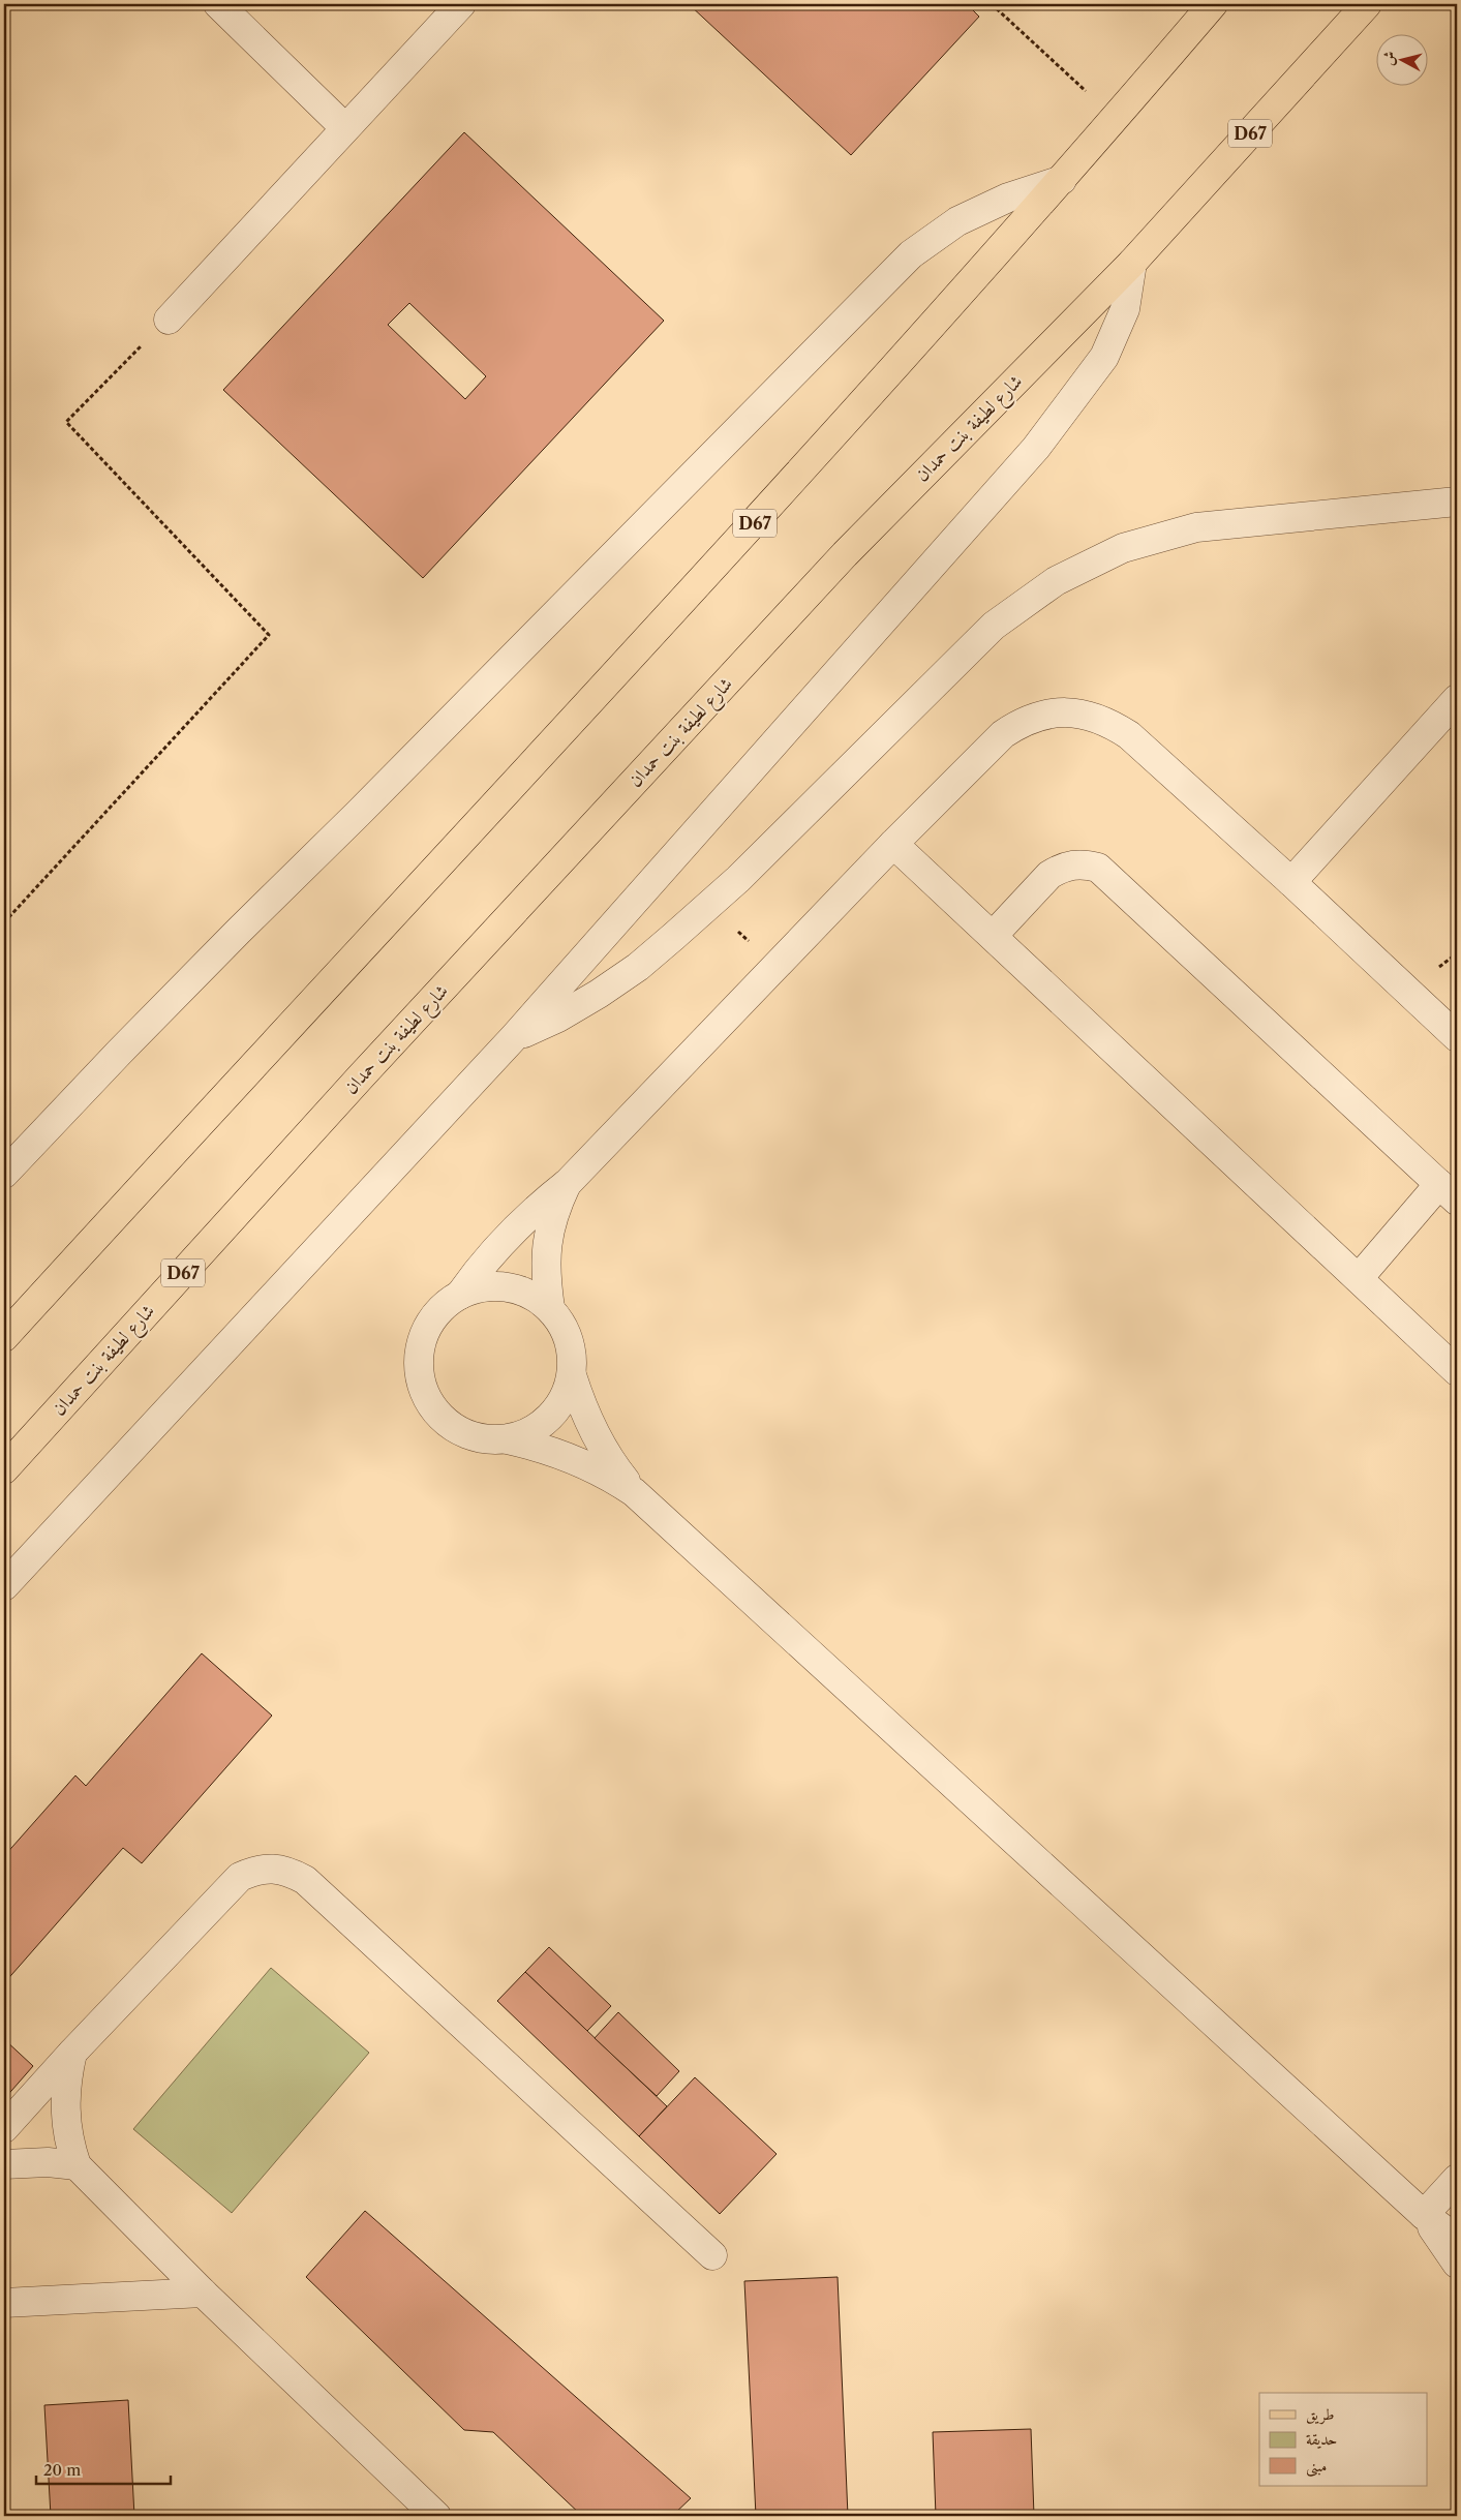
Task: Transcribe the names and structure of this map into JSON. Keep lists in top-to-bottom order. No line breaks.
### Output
{"streets":{"main road":["D67","شارع لطيفة بنت حمدان"]},"legend":["طريق","حديقة","مبنى"],"scale_bar":"20 m","north":"left"}
